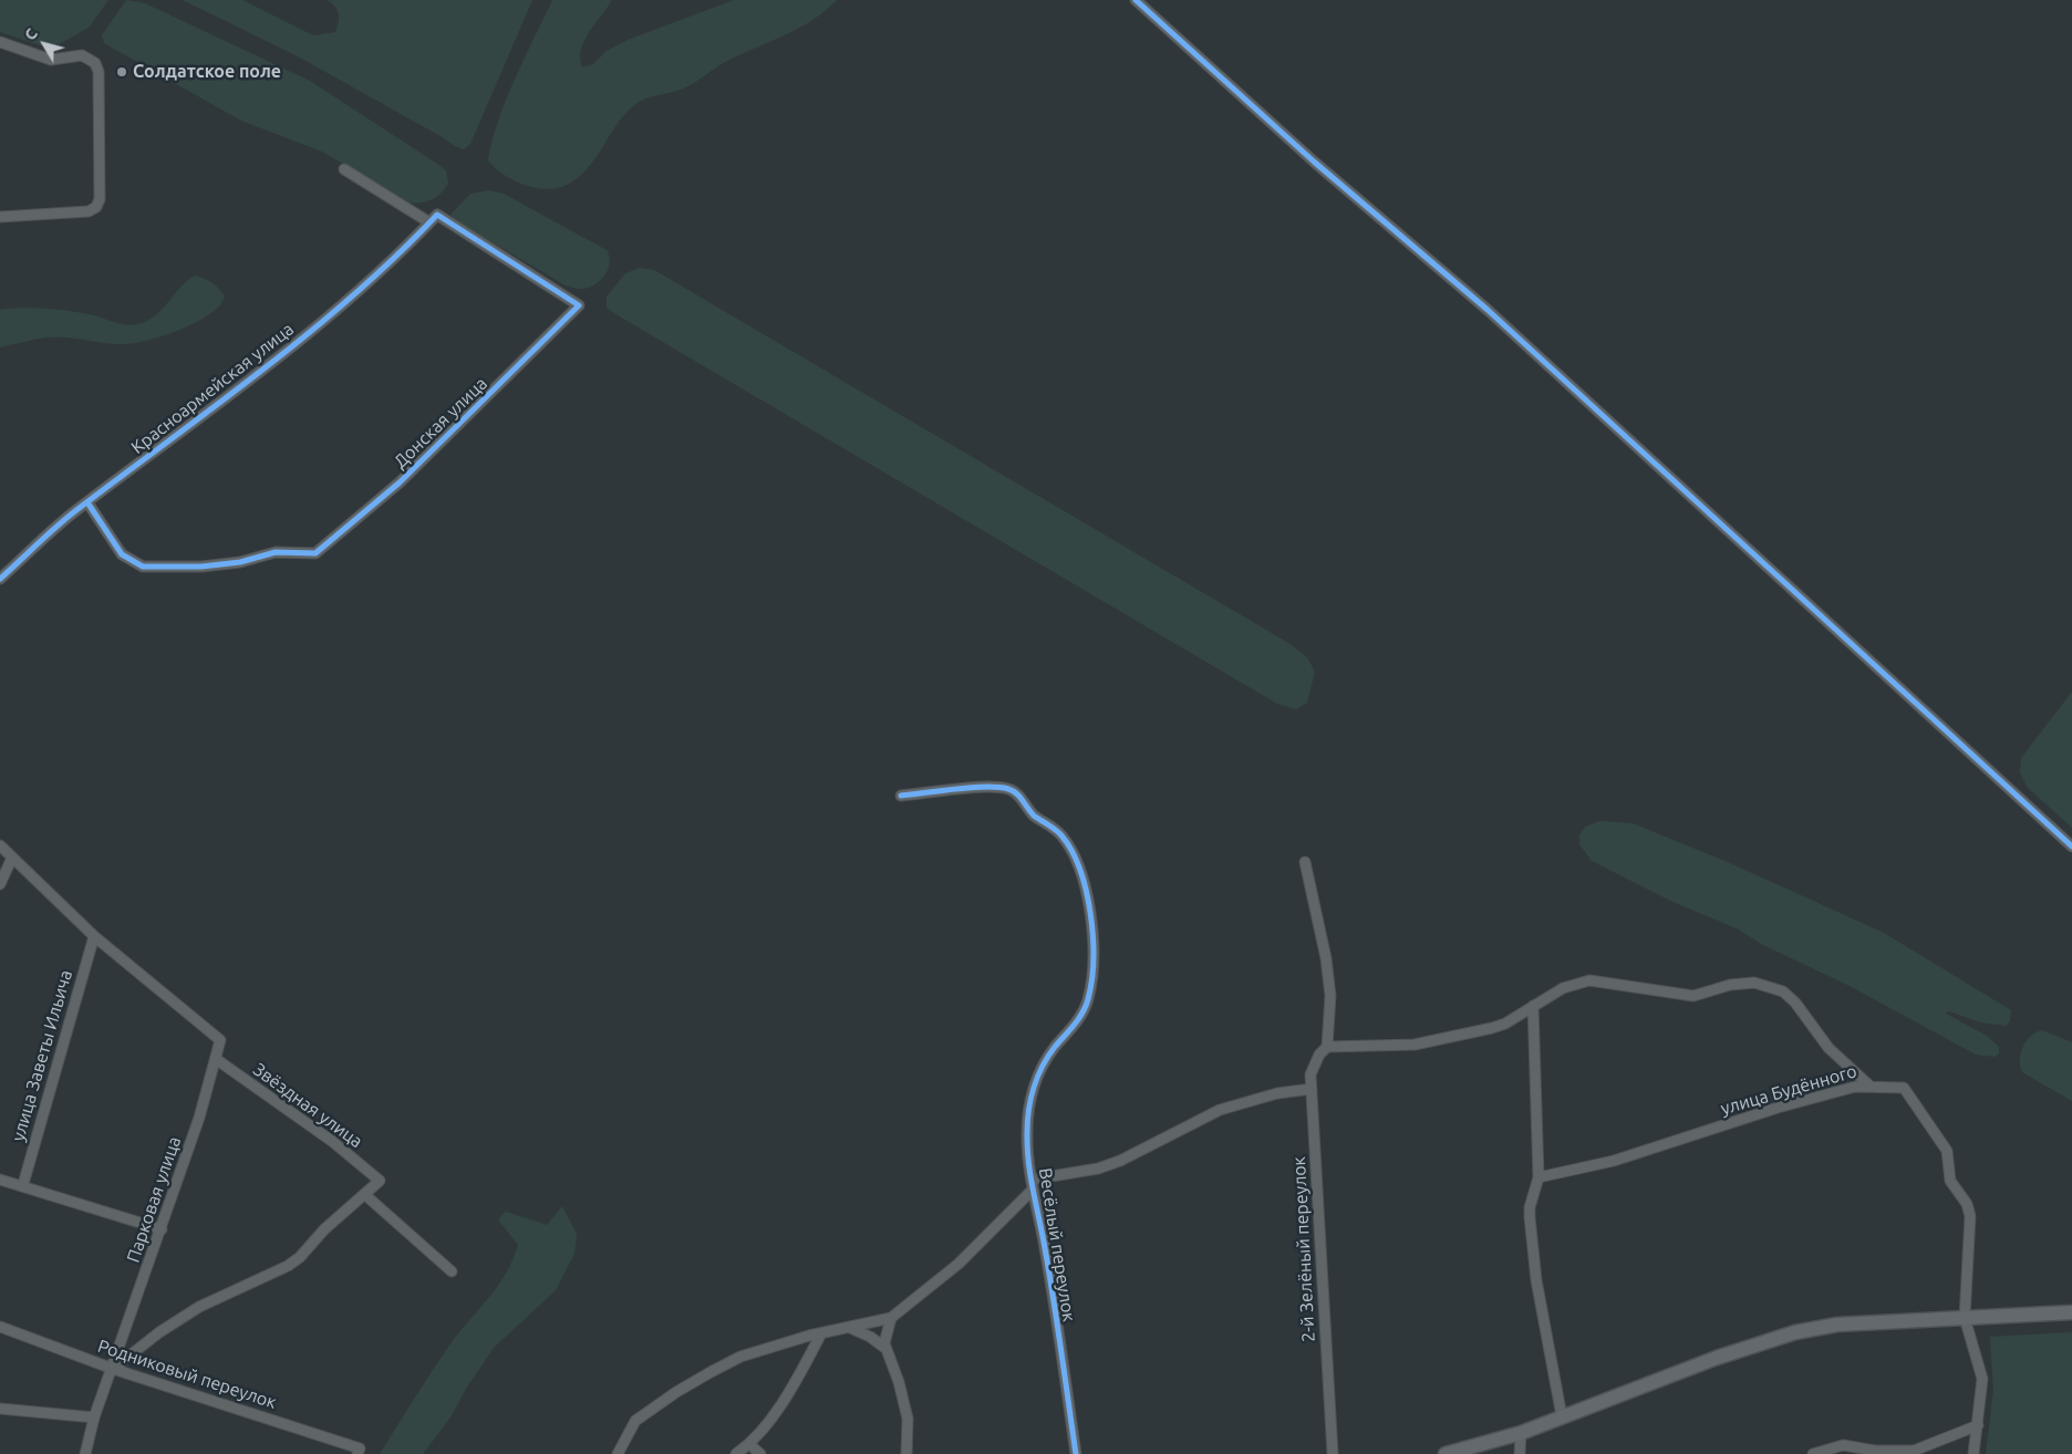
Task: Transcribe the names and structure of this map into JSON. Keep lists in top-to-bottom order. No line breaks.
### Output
{"streets":{"street":["Красноармейская улица","Донская улица","улица Заветы Ильича","улица Будённого","Звёздная улица","Парковая улица","Весёлый переулок","2-й Зелёный переулок","Родниковый переулок"]},"crossings":[["Красноармейская улица","Донская улица"],["улица Заветы Ильича","Парковая улица"],["Звёздная улица","Парковая улица"],["Парковая улица","Родниковый переулок"],["Весёлый переулок","2-й Зелёный переулок"]],"places":["Солдатское поле"],"north":"top left"}
